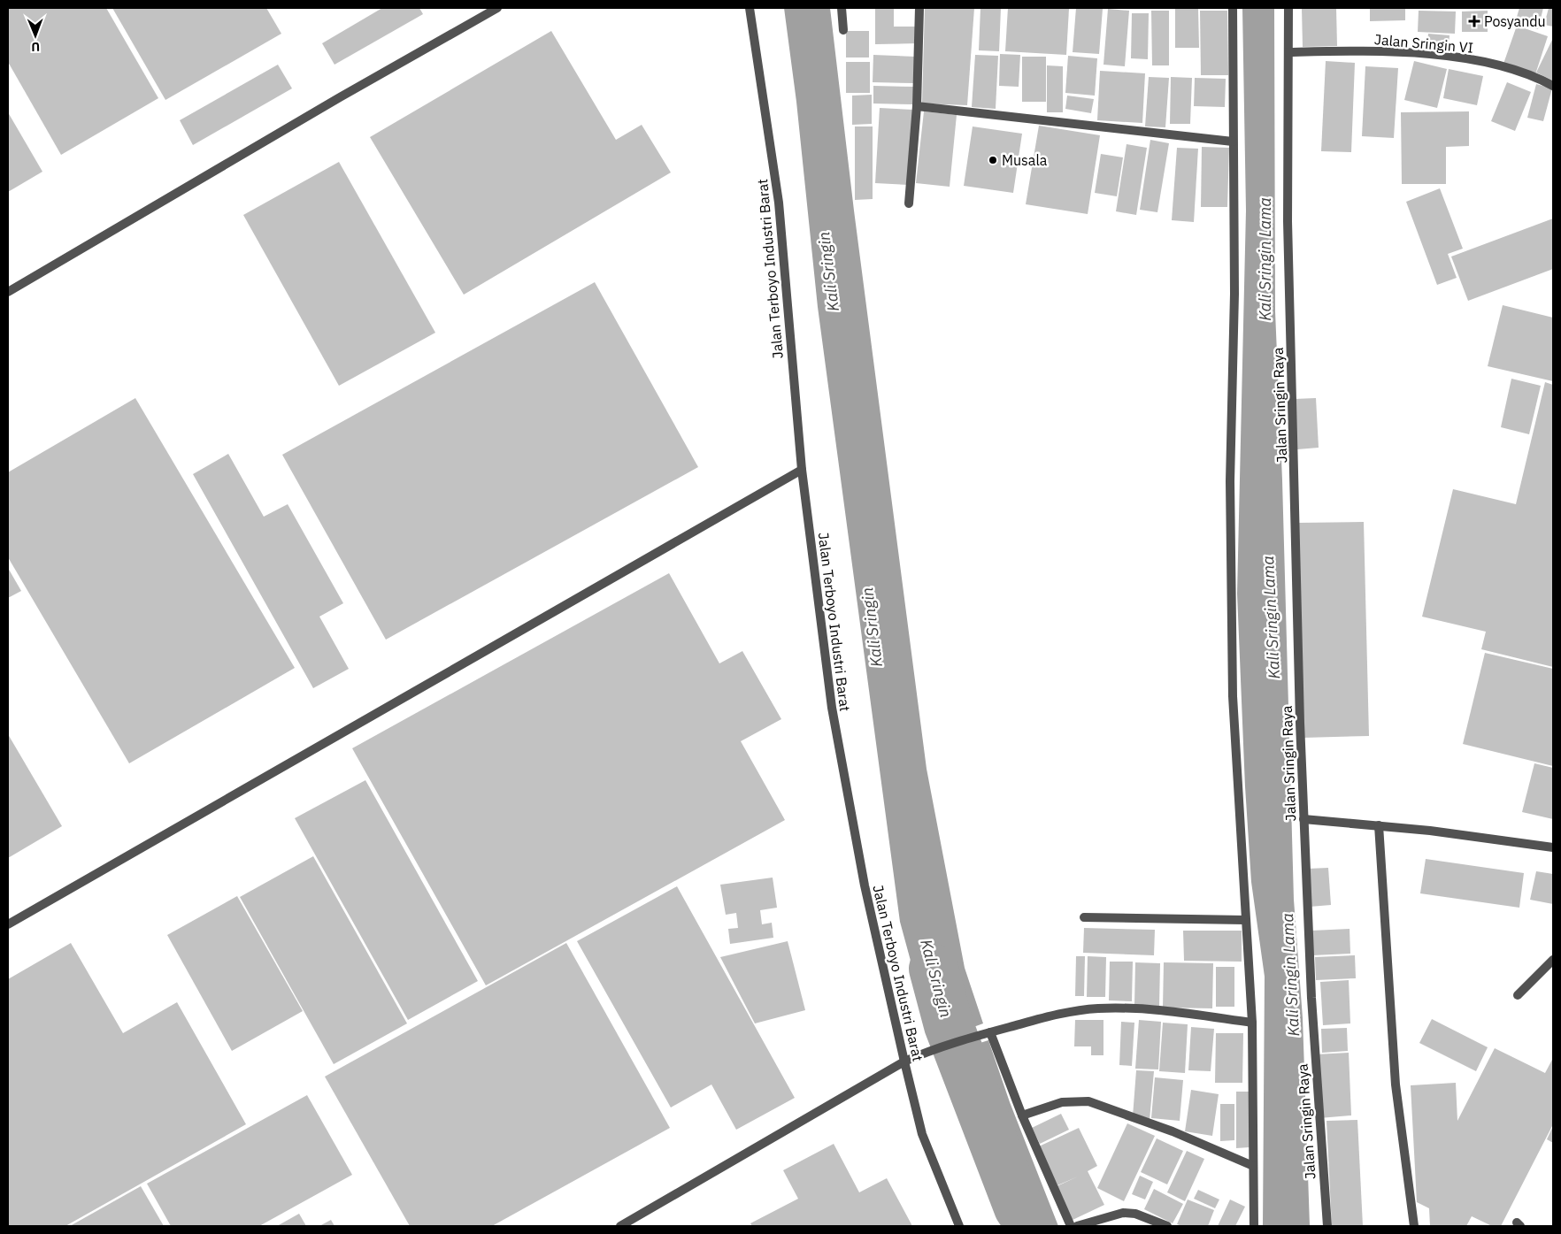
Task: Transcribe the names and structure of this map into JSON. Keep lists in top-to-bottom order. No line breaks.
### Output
{"streets":{"street":["Jalan Sringin VI","Jalan Terboyo Industri Barat","Jalan Sringin Raya"]},"crossings":[["Jalan Sringin VI","Jalan Sringin Raya"]],"water":["Kali Sringin Lama","Kali Sringin"],"places":{"health":["Posyandu"],"other":["Musala"]},"north":"bottom"}
